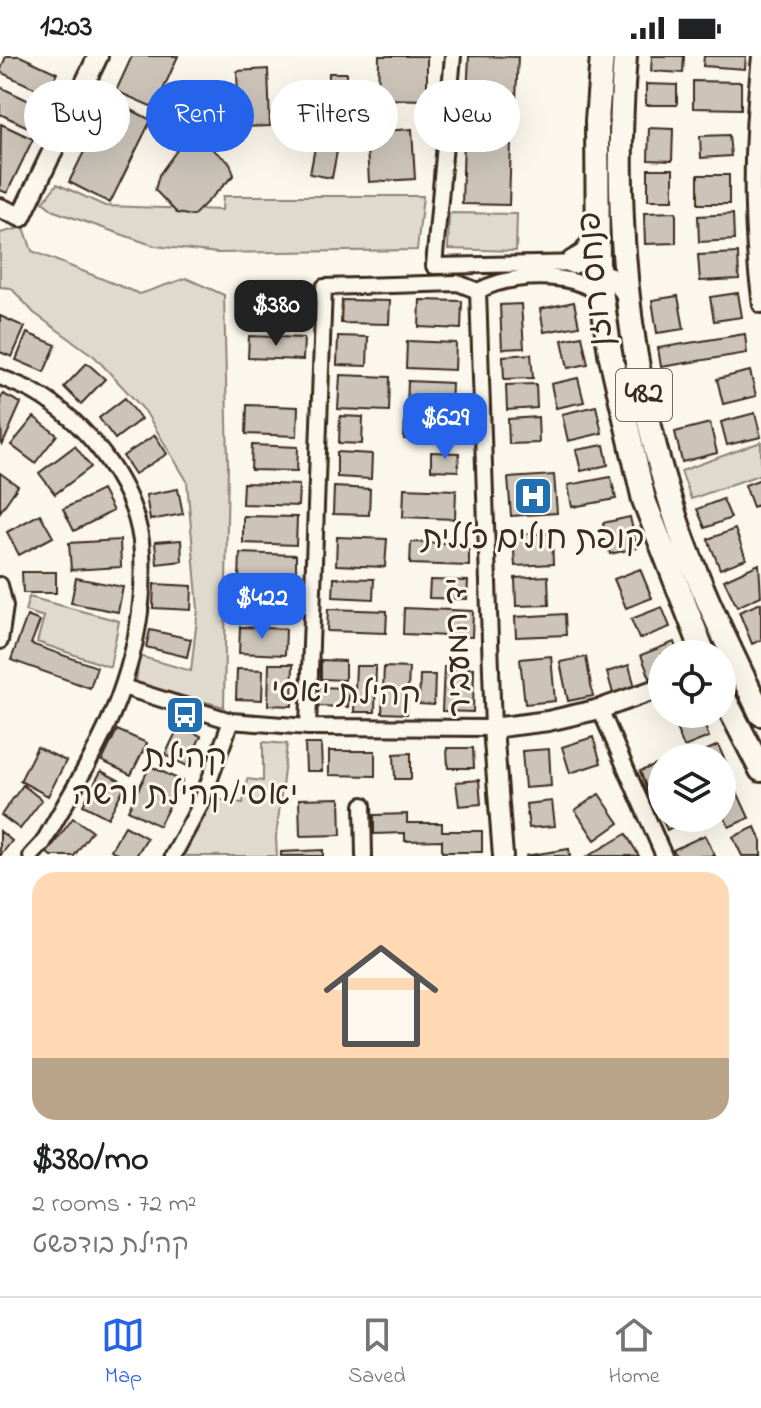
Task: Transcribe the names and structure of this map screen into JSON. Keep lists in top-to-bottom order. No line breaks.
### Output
{"streets":{"main road":["פנחס רוזן","482"],"street":["יד המעביר","קהילת יאסי"]},"crossings":[["יד המעביר","קהילת יאסי"]],"places":{"hospital":["קופת חולים כללית"],"bus stop":["קהילת יאסי/קהילת ורשה"]},"page":{"status":"12:03","chip":["Buy","Rent","Filters","New"],"price":["$380","$629","$422"],"list":[{"name":"$380/mo","note":"2 rooms · 72 m² · קהילת בודפשט"}],"tabs":["Map","Saved","Home"]}}
